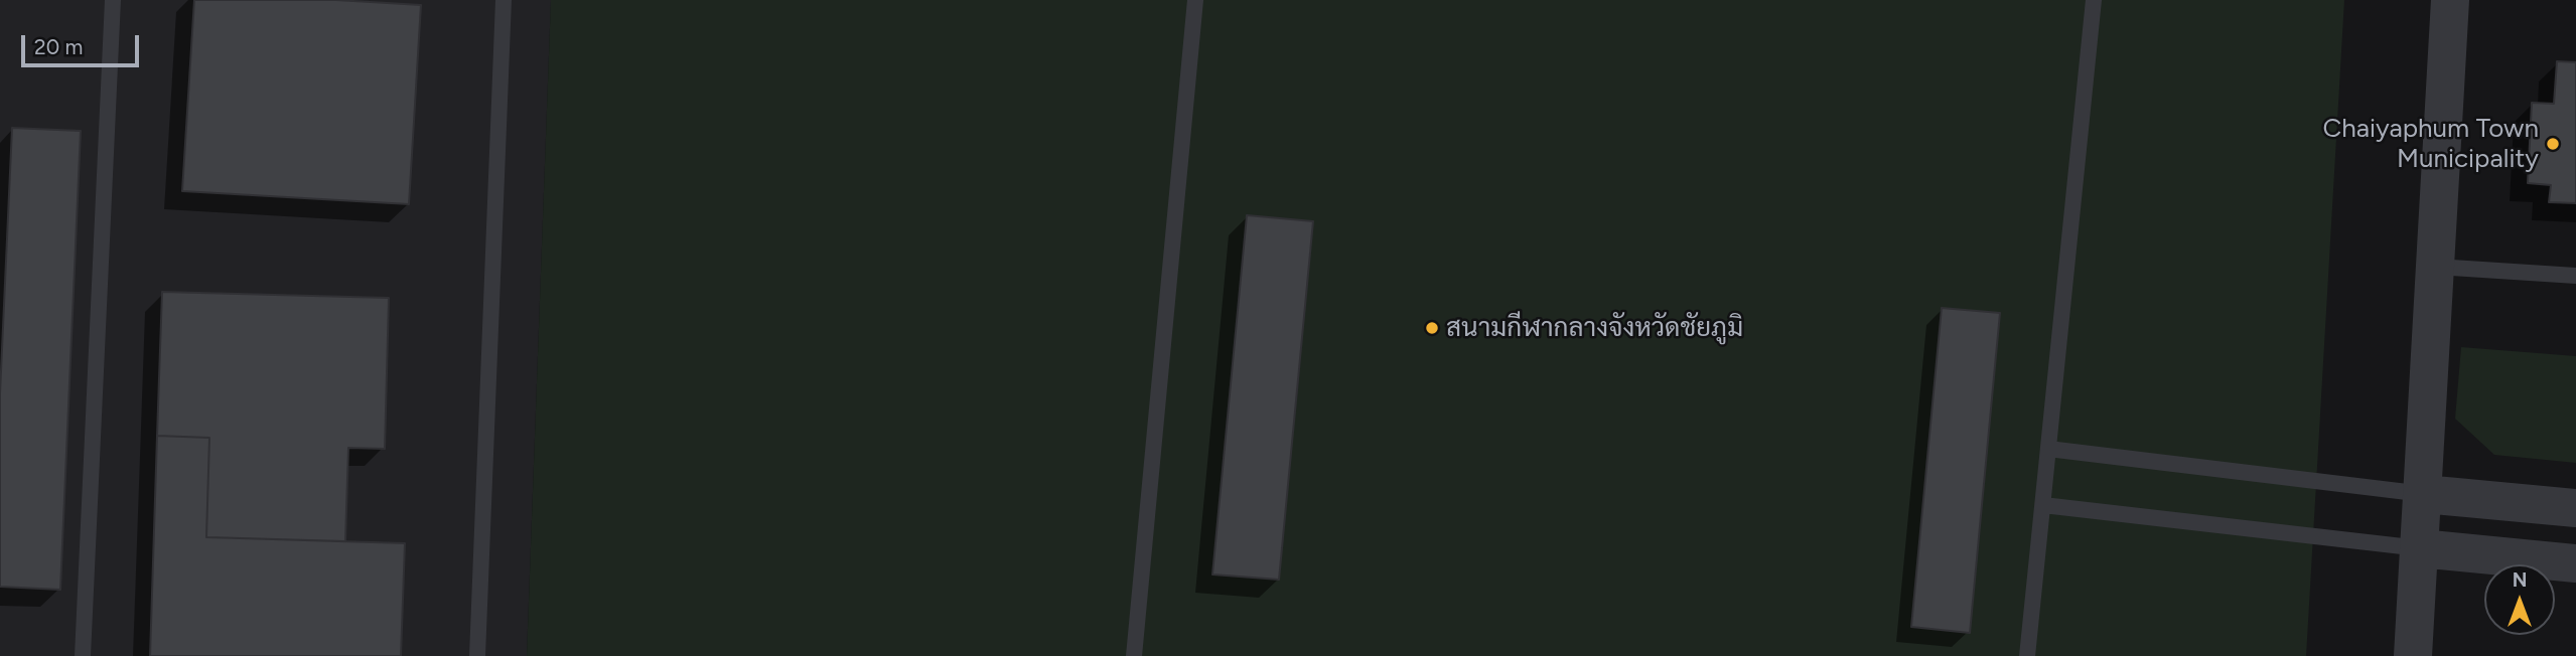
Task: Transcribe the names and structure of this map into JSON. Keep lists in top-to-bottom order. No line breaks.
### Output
{"places":["Chaiyaphum Town Municipality","สนามกีฬากลางจังหวัดชัยภูมิ"],"scale_bar":"20 m","north":"top"}
